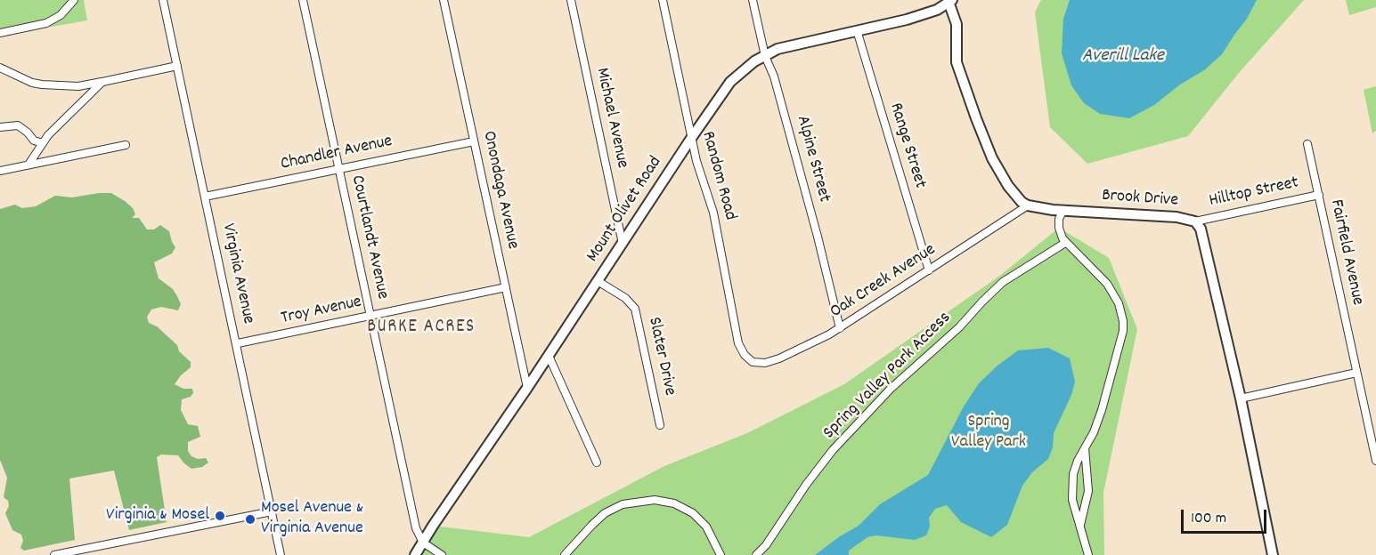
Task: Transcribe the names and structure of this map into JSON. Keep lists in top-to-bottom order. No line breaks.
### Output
{"streets":{"street":["Michael Avenue","Range Street","Chandler Avenue","Alpine Street","Random Road","Onondaga Avenue","Hilltop Street","Brook Drive","Mount Olivet Road","Courtlandt Avenue","Fairfield Avenue","Virginia Avenue","Oak Creek Avenue","Troy Avenue","Slater Drive","Spring Valley Park Access"]},"crossings":[["Michael Avenue","Mount Olivet Road"],["Range Street","Mount Olivet Road"],["Range Street","Oak Creek Avenue"],["Chandler Avenue","Onondaga Avenue"],["Chandler Avenue","Courtlandt Avenue"],["Chandler Avenue","Virginia Avenue"],["Alpine Street","Mount Olivet Road"],["Alpine Street","Oak Creek Avenue"],["Random Road","Mount Olivet Road"],["Random Road","Oak Creek Avenue"],["Onondaga Avenue","Mount Olivet Road"],["Onondaga Avenue","Troy Avenue"],["Hilltop Street","Brook Drive"],["Hilltop Street","Fairfield Avenue"],["Brook Drive","Oak Creek Avenue"],["Mount Olivet Road","Courtlandt Avenue"],["Mount Olivet Road","Slater Drive"],["Courtlandt Avenue","Troy Avenue"],["Virginia Avenue","Troy Avenue"]],"districts":["BURKE ACRES"],"water":["Averill Lake"],"parks":["Spring Valley Park"],"places":["Virginia & Mosel","Mosel Avenue & Virginia Avenue"],"scale_bar":"100 m"}
